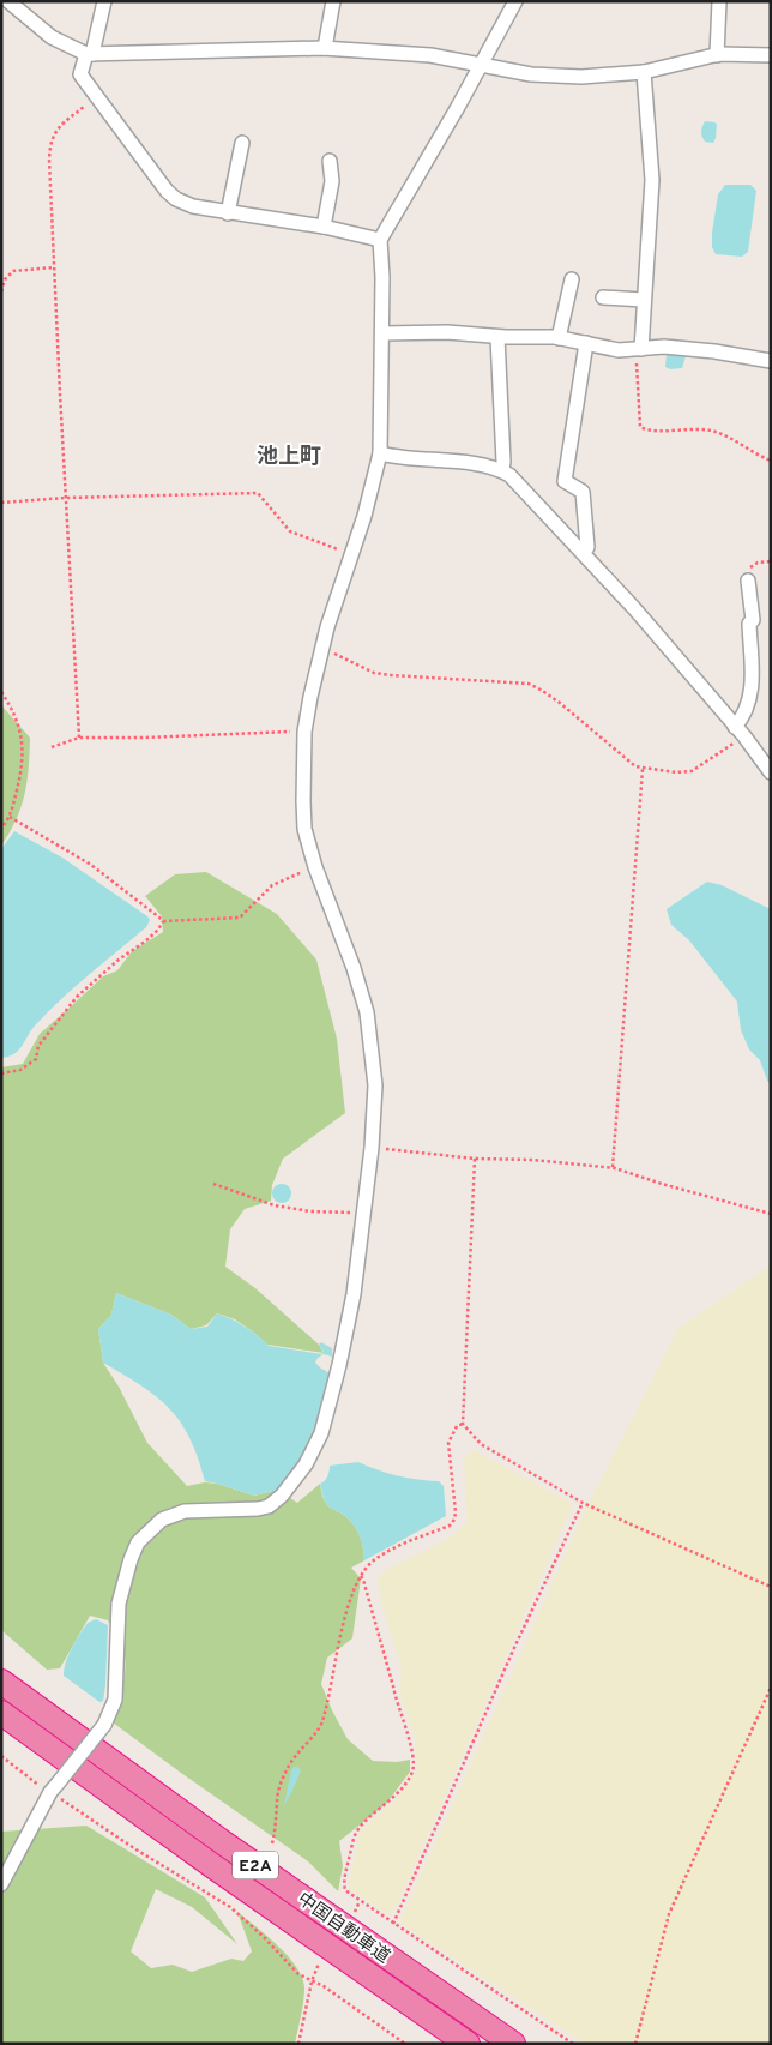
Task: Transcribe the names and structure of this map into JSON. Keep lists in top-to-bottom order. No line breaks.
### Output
{"streets":{"highway":["E2A","中国自動車道"]},"districts":["池上町"]}
